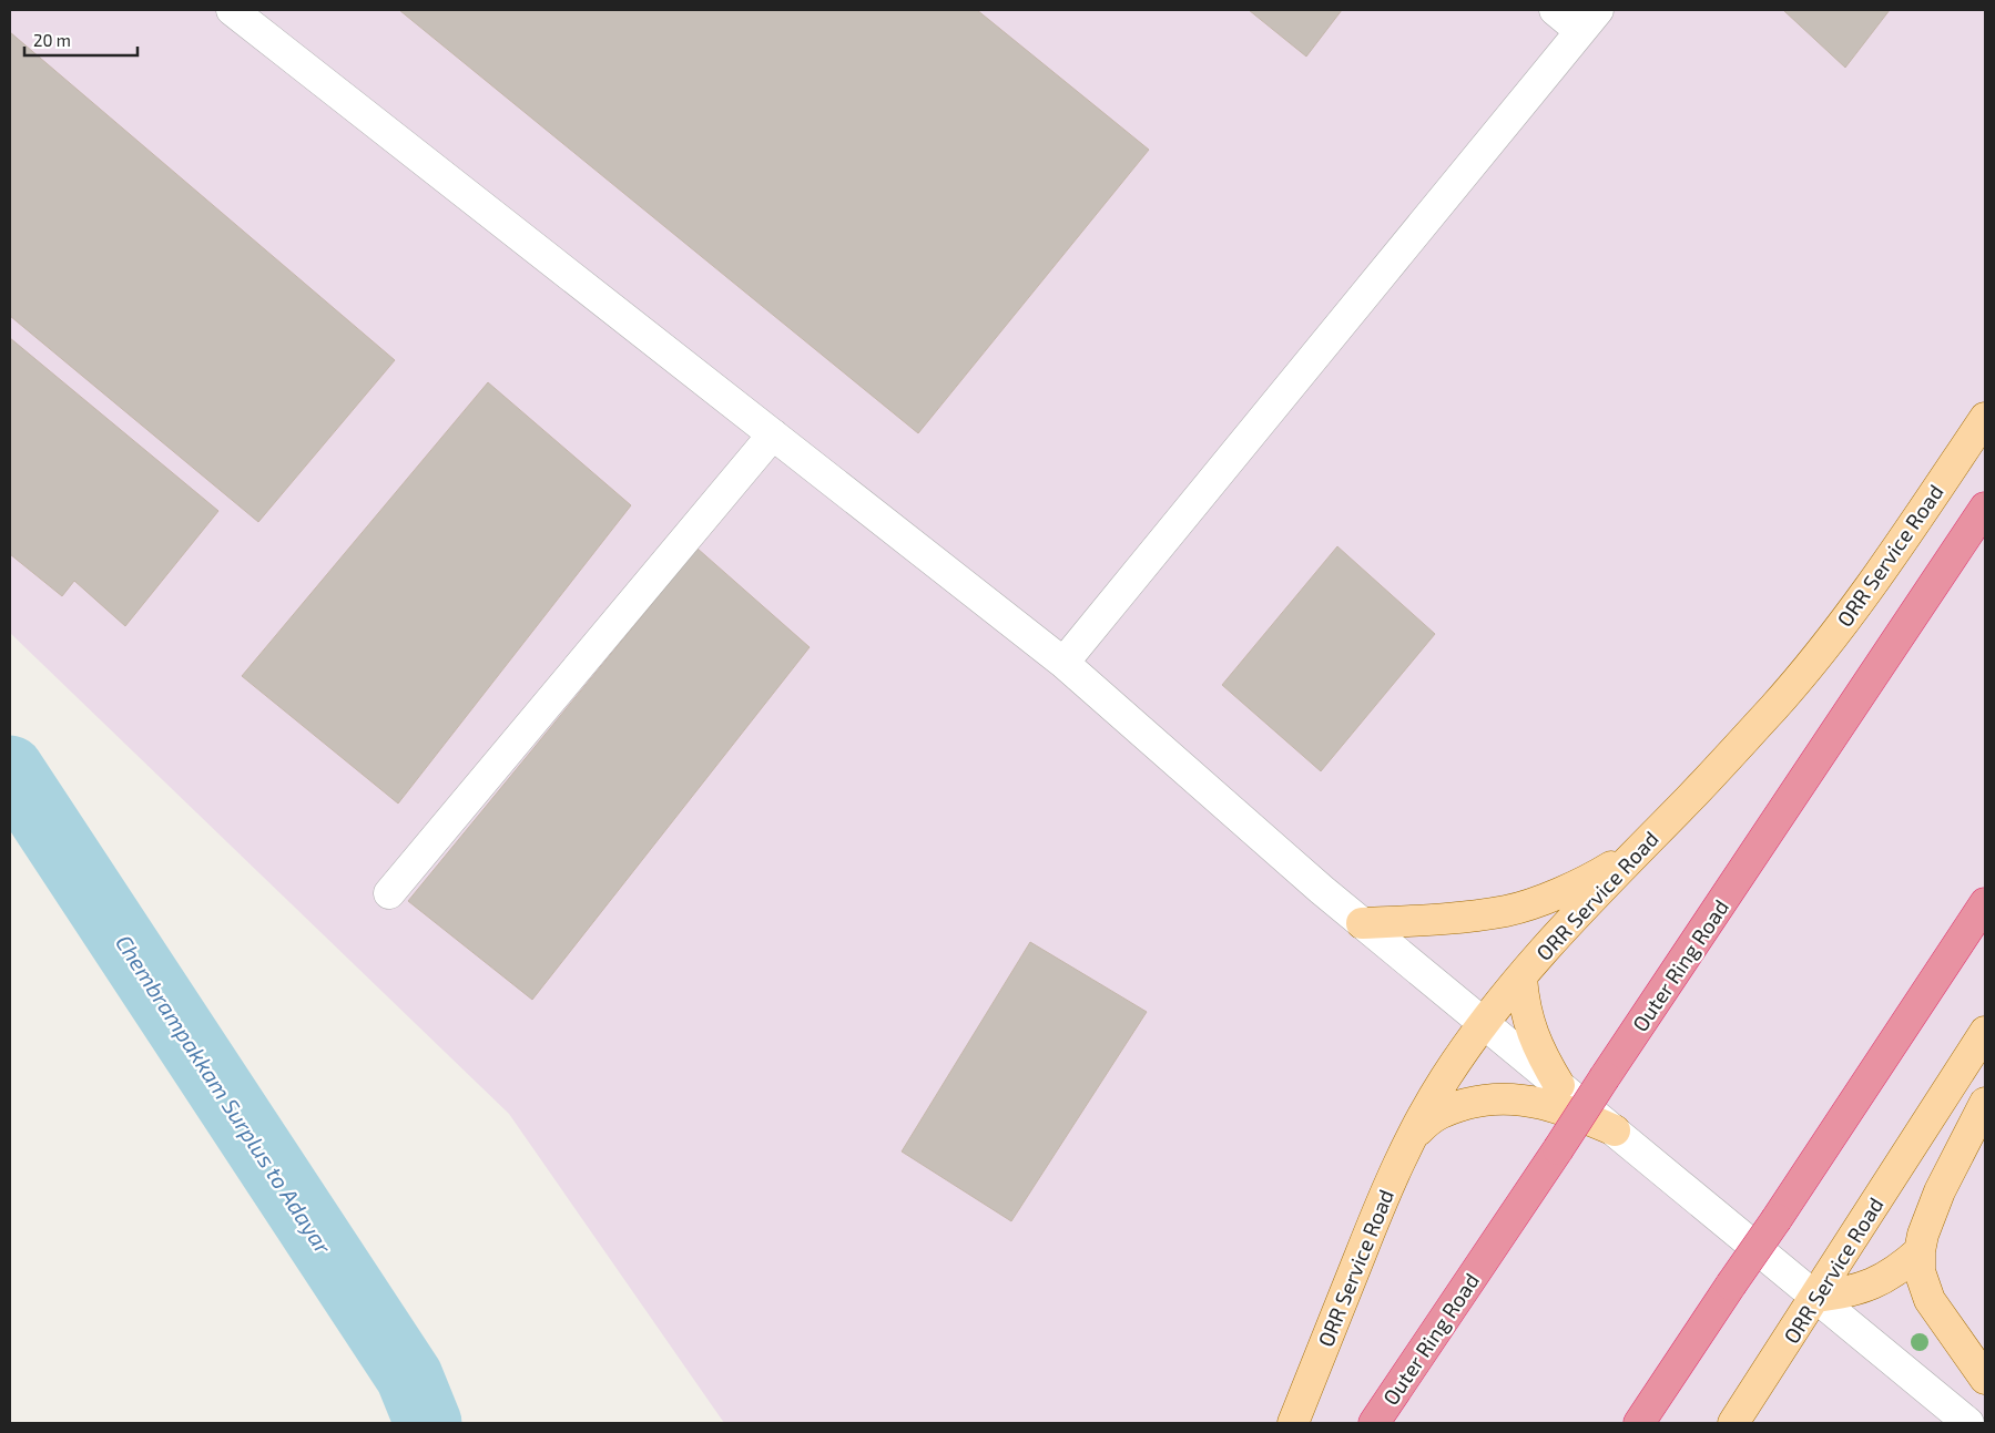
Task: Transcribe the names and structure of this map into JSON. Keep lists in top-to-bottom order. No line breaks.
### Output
{"streets":{"highway":["Outer Ring Road"],"main road":["ORR Service Road"]},"water":["Chembrampakkam Surplus to Adayar"],"scale_bar":"20 m"}
